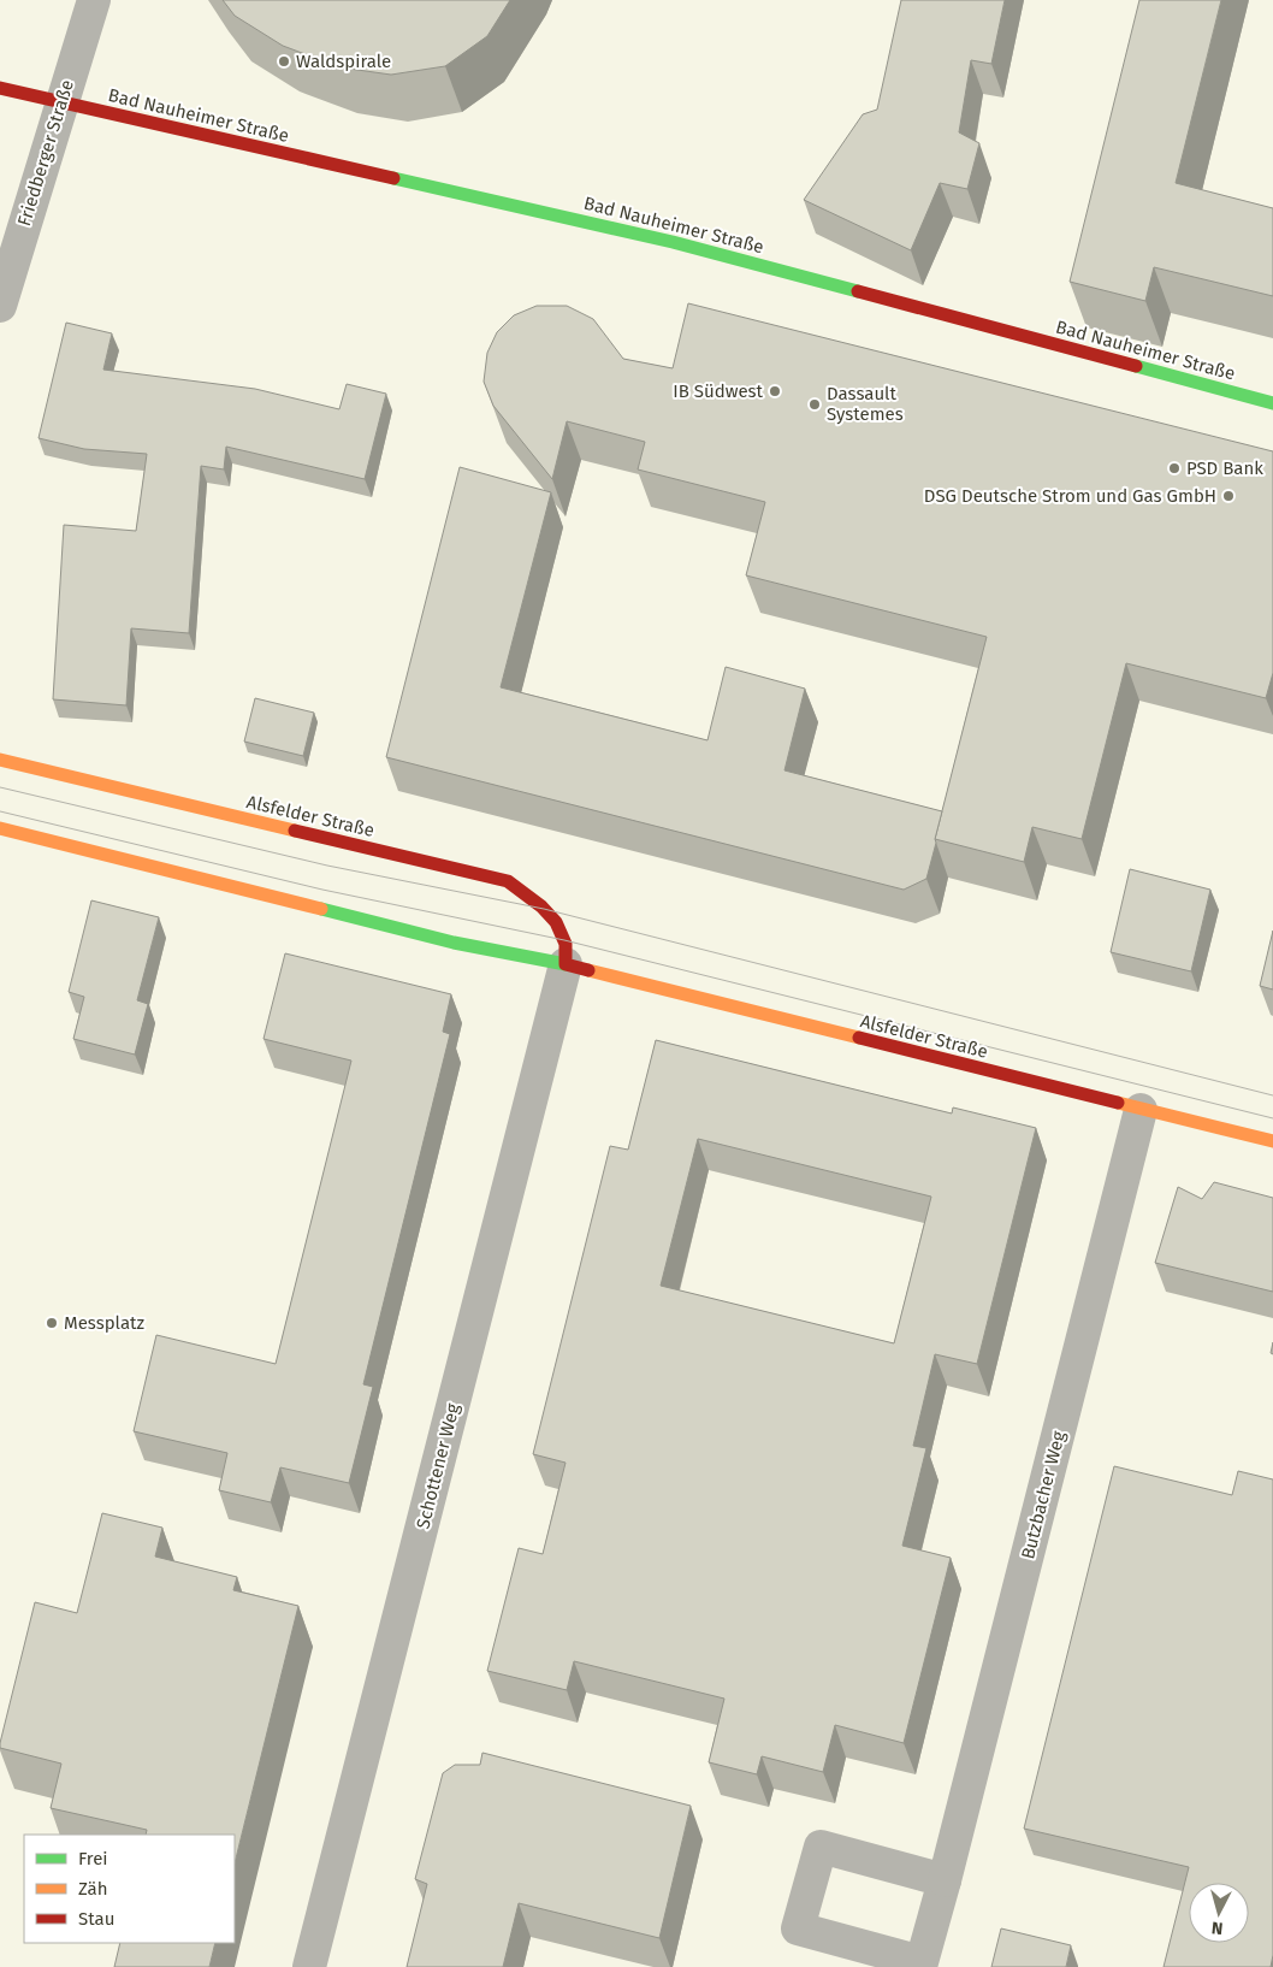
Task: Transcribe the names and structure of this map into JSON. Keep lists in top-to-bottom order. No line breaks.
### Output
{"streets":{"street":["Bad Nauheimer Straße","Friedberger Straße","Alsfelder Straße","Schottener Weg","Butzbacher Weg"]},"crossings":[["Bad Nauheimer Straße","Friedberger Straße"],["Alsfelder Straße","Schottener Weg"],["Alsfelder Straße","Butzbacher Weg"]],"places":["Waldspirale","IB Südwest","Dassault Systemes","PSD Bank","DSG Deutsche Strom und Gas GmbH","Messplatz"],"legend":["Frei","Zäh","Stau"],"north":"bottom"}
